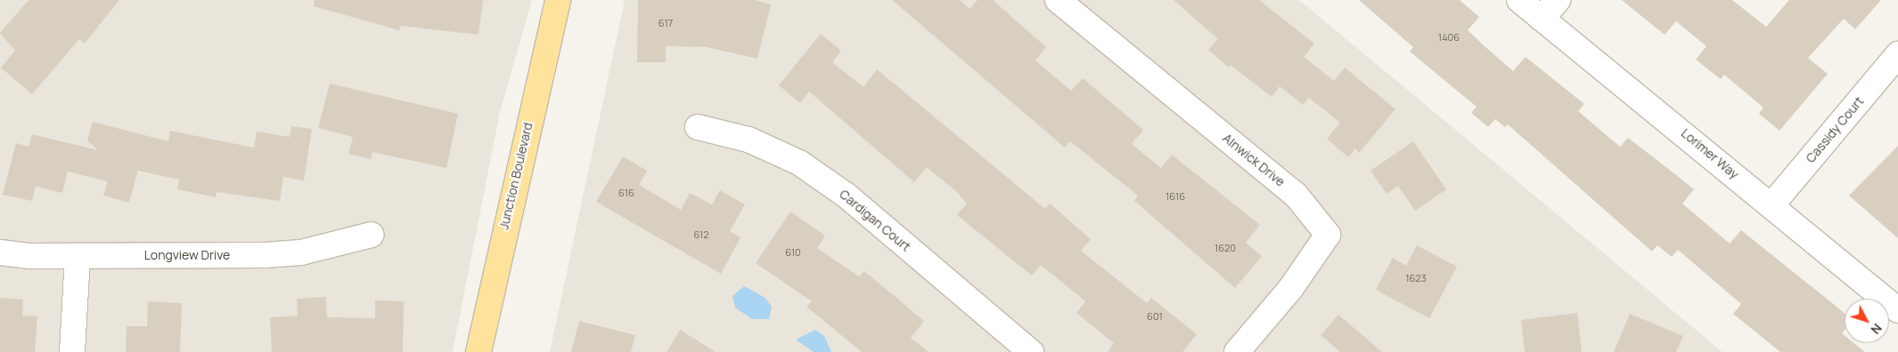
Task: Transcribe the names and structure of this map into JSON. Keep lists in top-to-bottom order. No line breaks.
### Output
{"streets":{"main road":["Junction Boulevard"],"street":["Cassidy Court","Lorimer Way","Alnwick Drive","Cardigan Court","Longview Drive"]},"crossings":[["Cassidy Court","Lorimer Way"]],"house_numbers":["617","1406","616","1616","612","1620","610","1623","601"],"north":"bottom right"}
